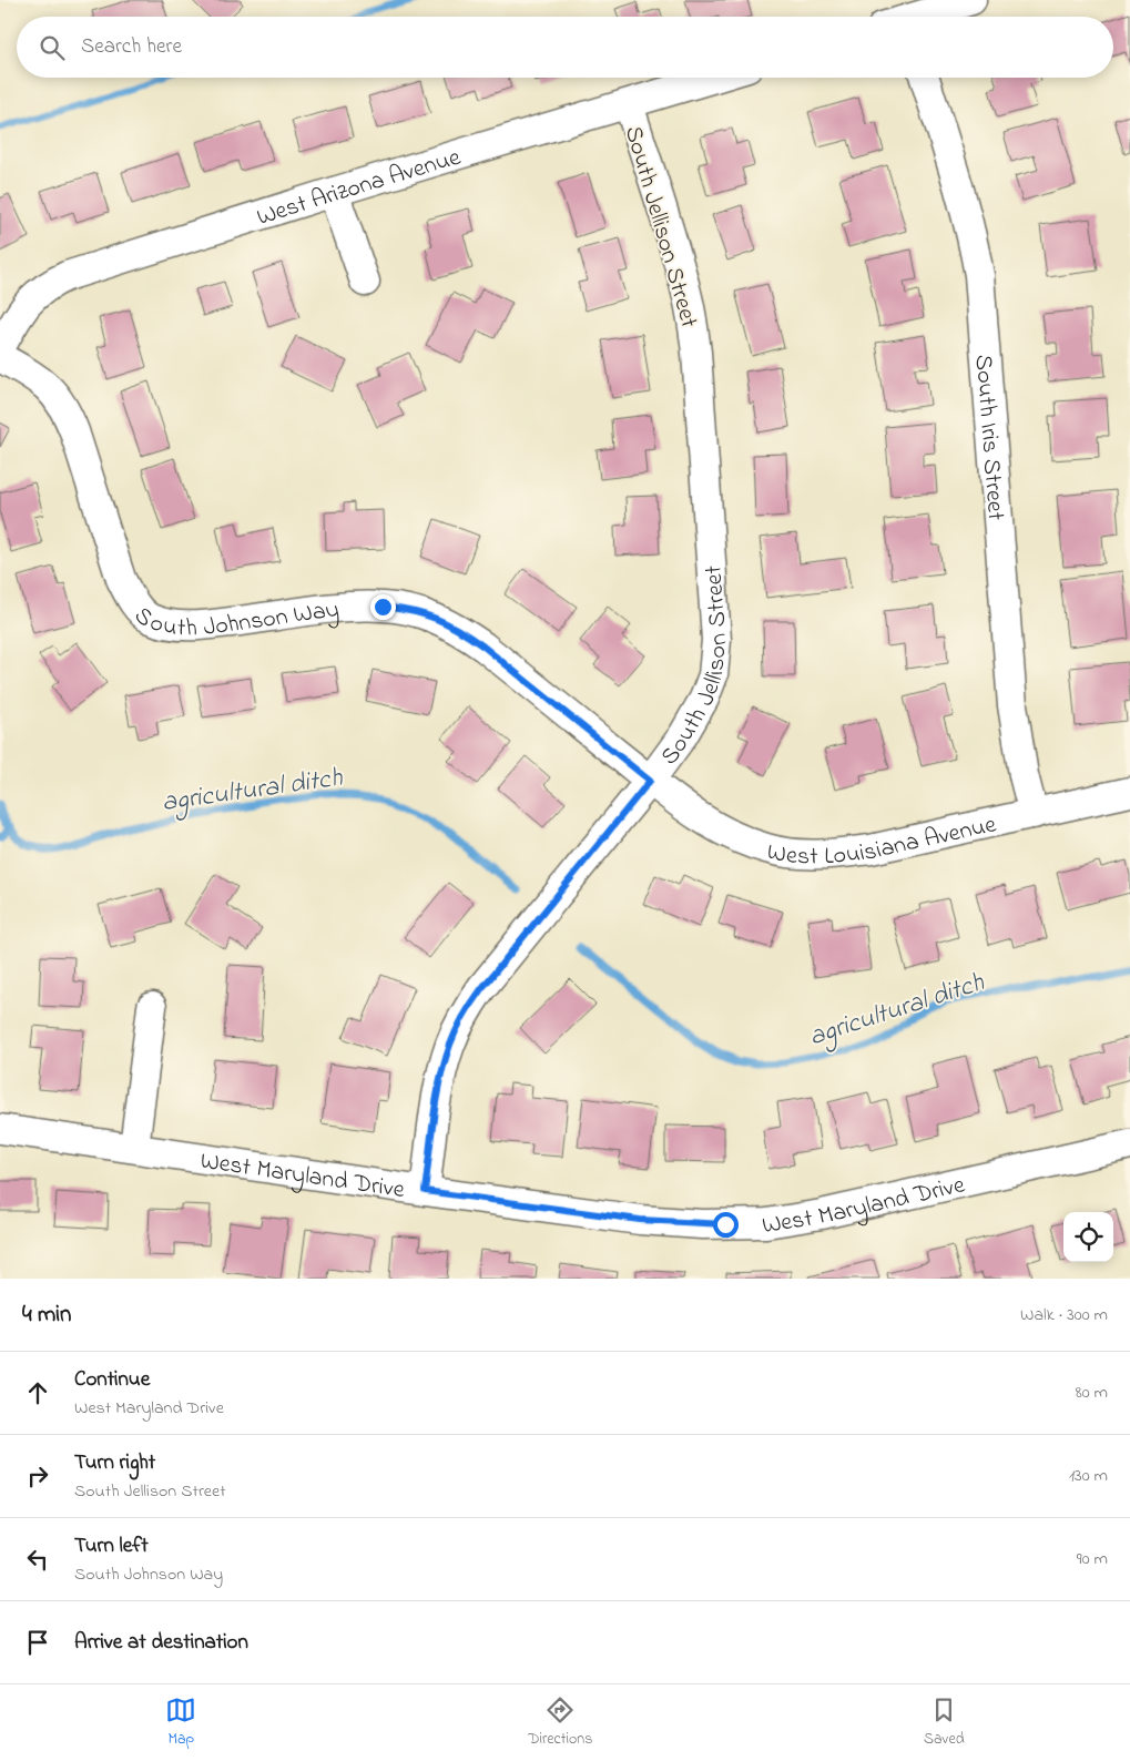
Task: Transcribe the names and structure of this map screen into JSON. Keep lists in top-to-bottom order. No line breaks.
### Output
{"streets":{"street":["West Arizona Avenue","South Jellison Street","South Iris Street","South Johnson Way","West Louisiana Avenue","West Maryland Drive"]},"crossings":[["West Arizona Avenue","South Jellison Street"],["South Jellison Street","South Johnson Way"],["South Jellison Street","West Louisiana Avenue"],["South Jellison Street","West Maryland Drive"],["South Iris Street","West Louisiana Avenue"],["South Johnson Way","West Louisiana Avenue"]],"water":["agricultural ditch"],"page":{"search":"Search here","heading":["4 min","Walk · 300 m"],"list":[["Continue","West Maryland Drive","80 m"],["Turn right","South Jellison Street","130 m"],["Turn left","South Johnson Way","90 m"],"Arrive at destination"],"nav":["Map","Directions","Saved"]}}
